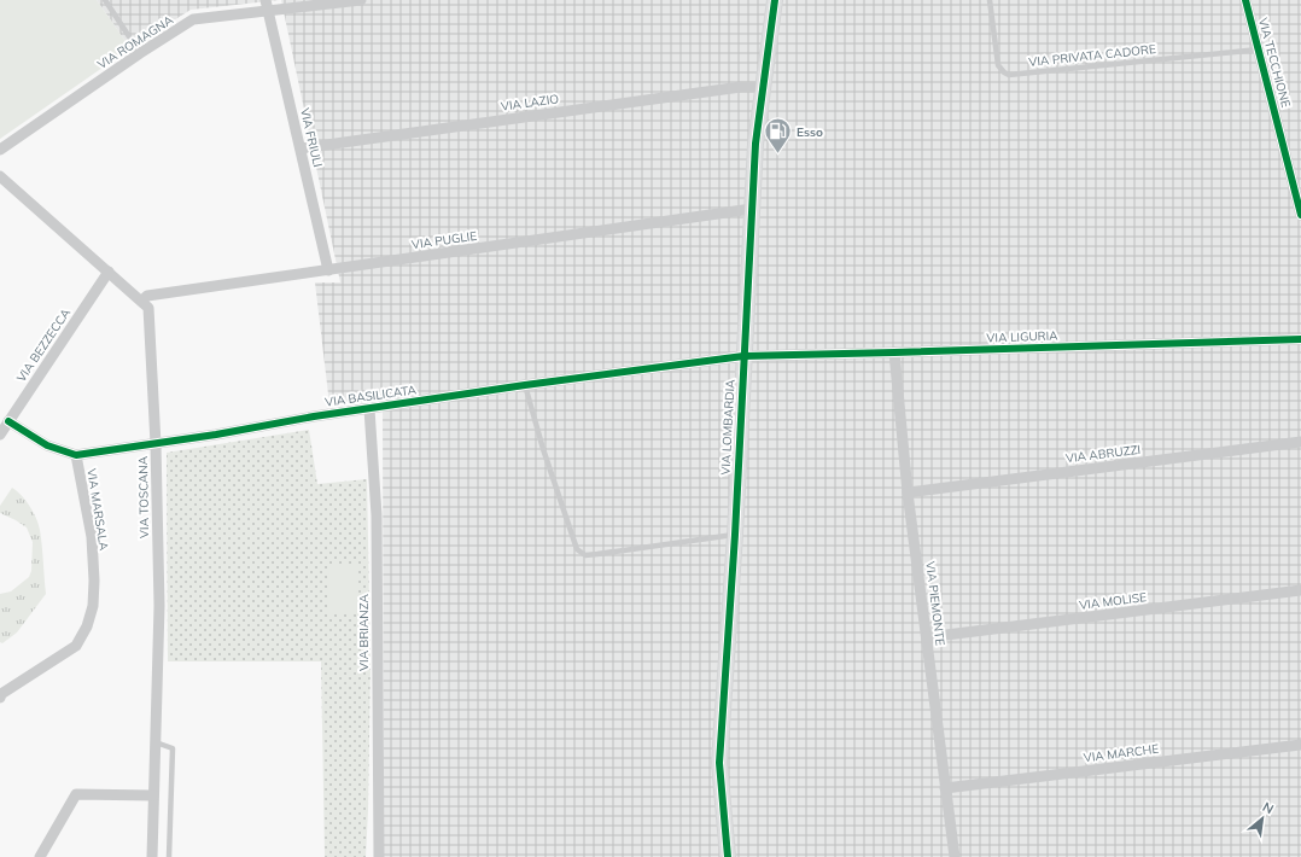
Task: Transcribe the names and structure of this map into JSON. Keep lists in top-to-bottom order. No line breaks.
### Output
{"streets":{"street":["VIA ROMAGNA","VIA TECCHIONE","VIA LAZIO","VIA FRIULI","VIA PUGLIE","VIA LIGURIA","VIA BEZZECCA","VIA BASILICATA","VIA LOMBARDIA","VIA ABRUZZI","VIA TOSCANA","VIA MARSALA","VIA MOLISE","VIA PIEMONTE","VIA BRIANZA","VIA MARCHE"],"lane":["VIA PRIVATA CADORE"]},"crossings":[["VIA ROMAGNA","VIA FRIULI"],["VIA PRIVATA CADORE","VIA TECCHIONE"],["VIA LAZIO","VIA FRIULI"],["VIA LAZIO","VIA LOMBARDIA"],["VIA FRIULI","VIA PUGLIE"],["VIA PUGLIE","VIA LOMBARDIA"],["VIA PUGLIE","VIA TOSCANA"],["VIA LIGURIA","VIA BASILICATA"],["VIA LIGURIA","VIA LOMBARDIA"],["VIA LIGURIA","VIA PIEMONTE"],["VIA BEZZECCA","VIA BASILICATA"],["VIA BEZZECCA","VIA TOSCANA"],["VIA BASILICATA","VIA LOMBARDIA"],["VIA BASILICATA","VIA TOSCANA"],["VIA BASILICATA","VIA MARSALA"],["VIA BASILICATA","VIA BRIANZA"],["VIA ABRUZZI","VIA PIEMONTE"],["VIA MOLISE","VIA PIEMONTE"],["VIA PIEMONTE","VIA MARCHE"]],"places":{"fuel station":["Esso"]},"north":"top right"}
